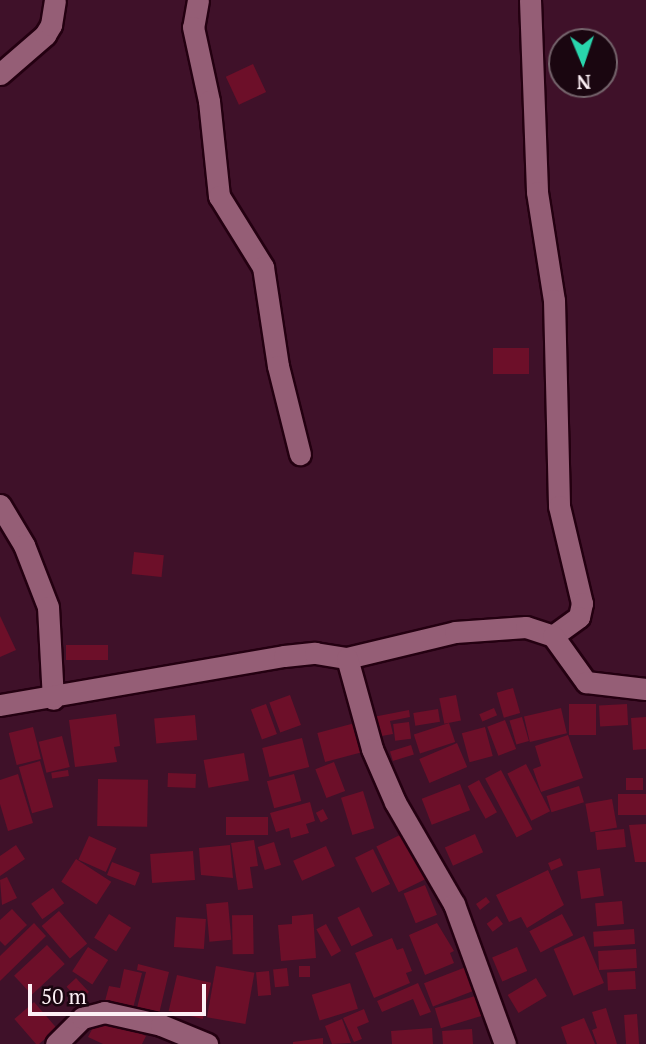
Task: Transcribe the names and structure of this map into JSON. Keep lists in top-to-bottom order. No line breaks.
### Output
{"scale_bar":"50 m","north":"bottom"}
